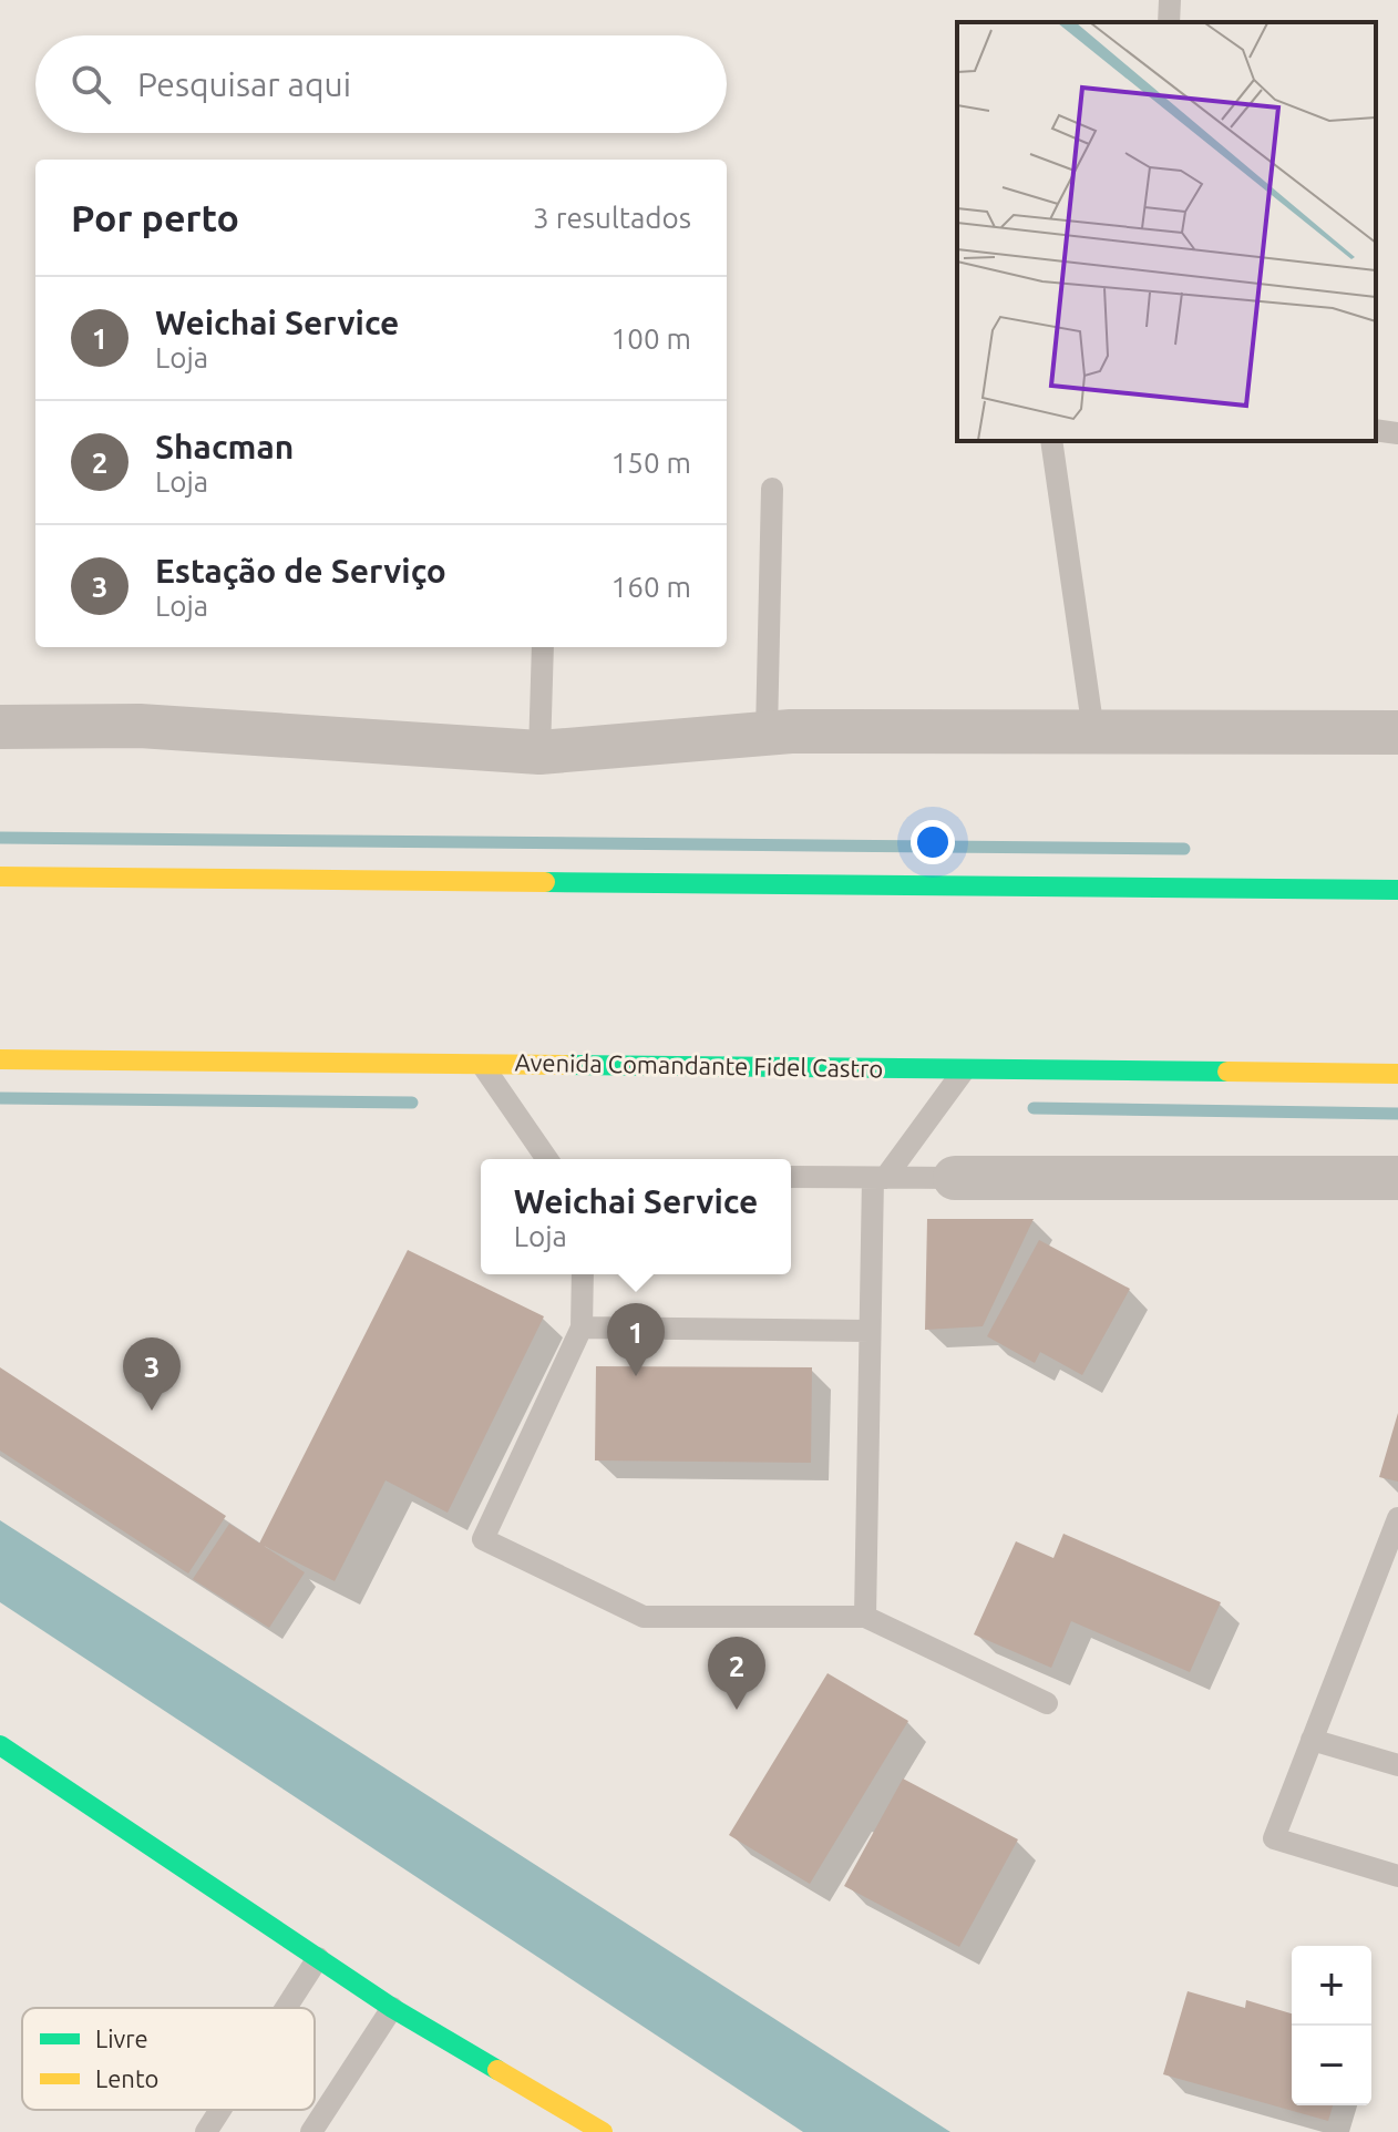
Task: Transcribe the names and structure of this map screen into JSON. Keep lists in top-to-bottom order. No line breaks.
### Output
{"streets":{"main road":["Avenida Comandante Fidel Castro"]},"legend":["Livre","Lento"],"page":{"search":"Pesquisar aqui","heading":["Por perto","3 resultados"],"list":[{"mark":"1","name":"Weichai Service","note":"Loja","value":"100 m"},{"mark":"2","name":"Shacman","note":"Loja","value":"150 m"},{"mark":"3","name":"Estação de Serviço","note":"Loja","value":"160 m"}],"popup":["Weichai Service","Loja"],"pins":["1","3","2"],"map_buttons":["+","−"]}}
